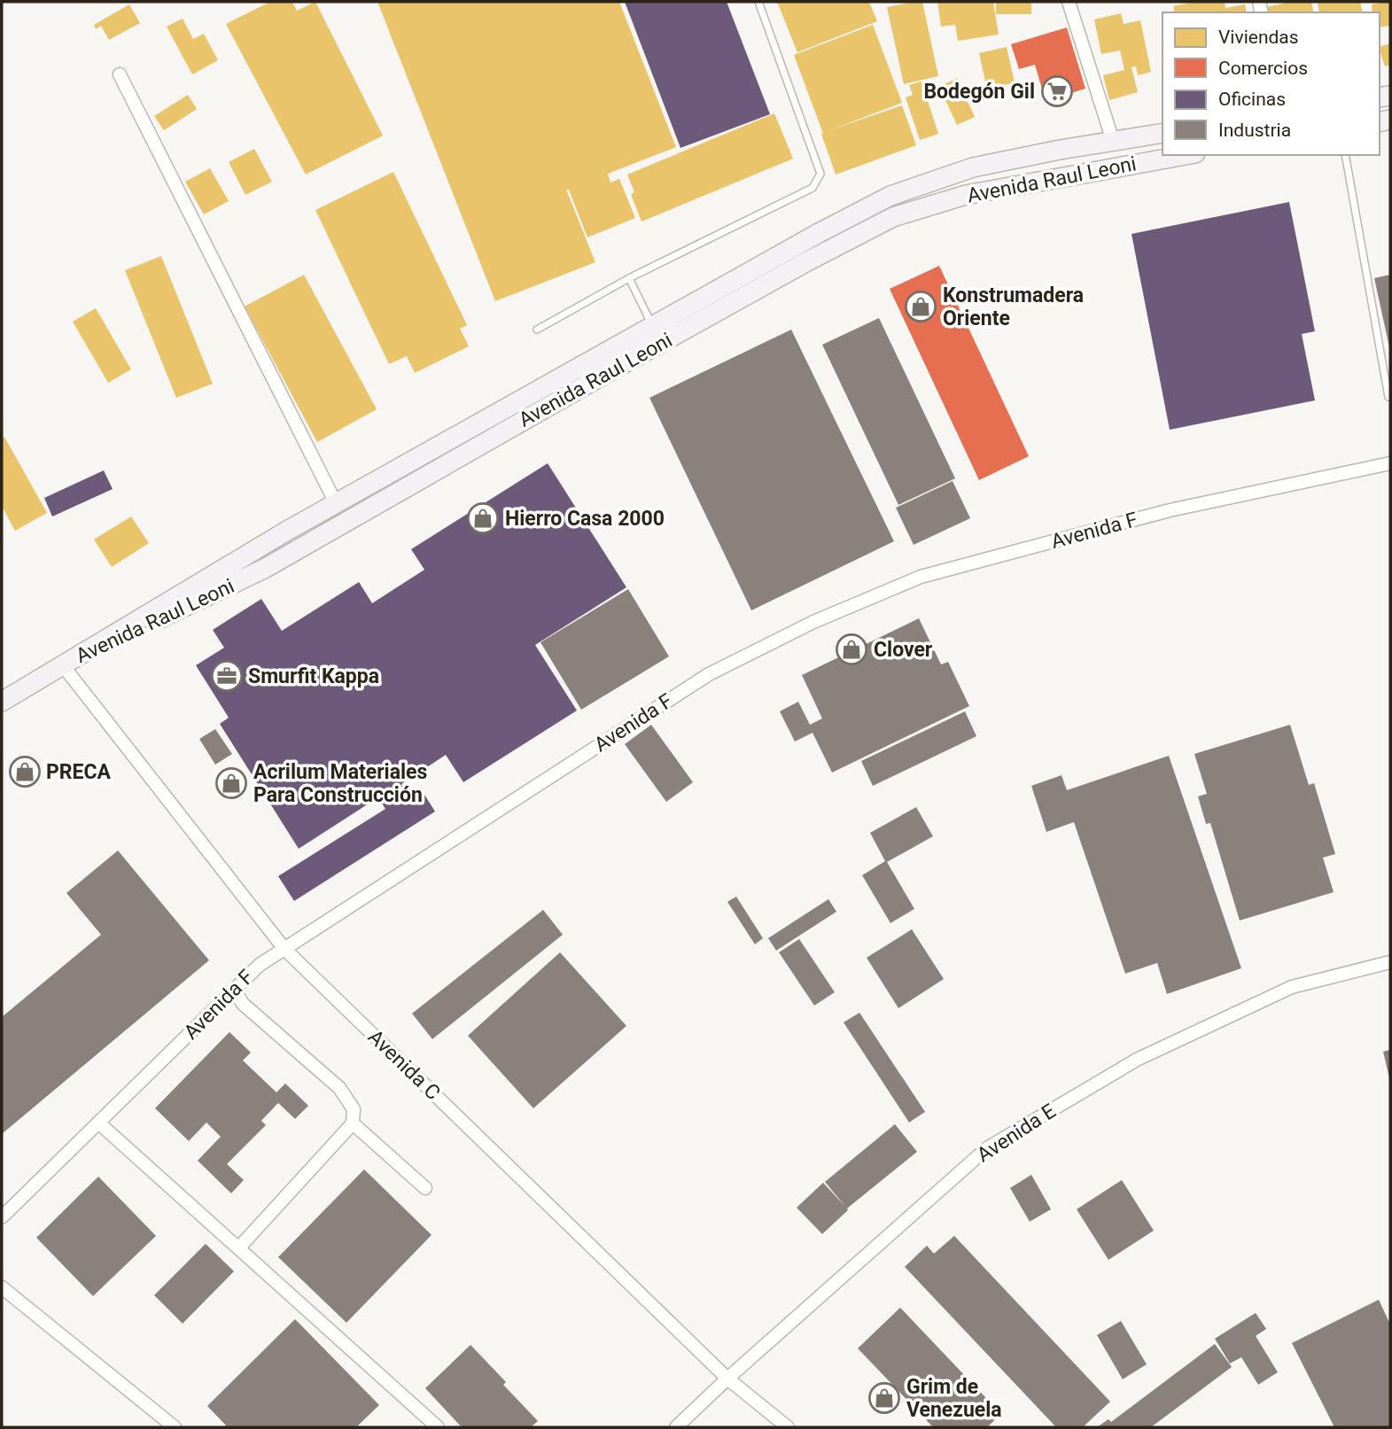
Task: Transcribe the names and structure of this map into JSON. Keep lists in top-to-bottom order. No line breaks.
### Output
{"streets":{"main road":["Avenida Raul Leoni"],"street":["Avenida F","Avenida C","Avenida E"]},"crossings":[["Avenida Raul Leoni","Avenida C"],["Avenida F","Avenida C"],["Avenida C","Avenida E"]],"places":{"supermarket":["Bodegón Gil"],"shop":["Konstrumadera Oriente","Hierro Casa 2000","Clover","PRECA","Acrilum Materiales Para Construcción","Grim de Venezuela"],"office":["Smurfit Kappa"]},"legend":["Viviendas","Comercios","Oficinas","Industria"]}
